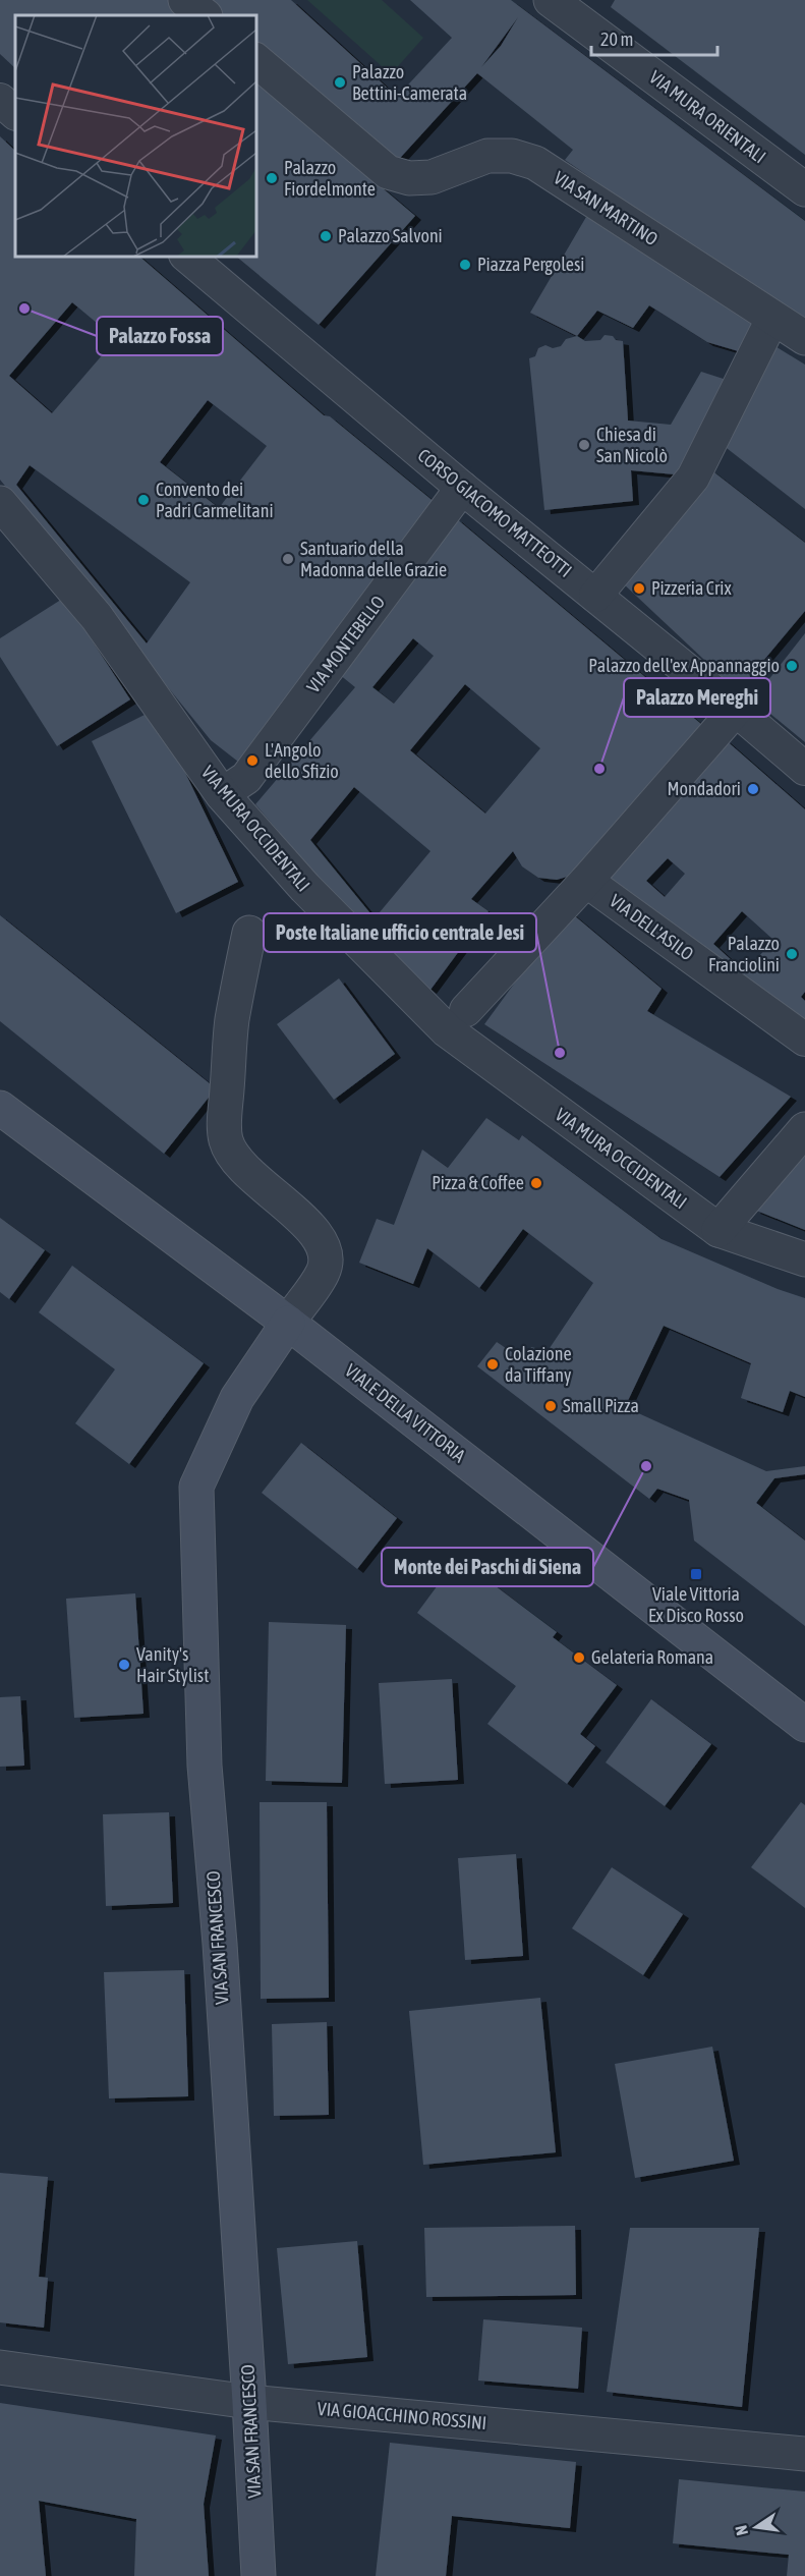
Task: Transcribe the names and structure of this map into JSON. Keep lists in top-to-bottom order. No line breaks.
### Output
{"streets":{"main road":["VIALE DELLA VITTORIA","VIA SAN FRANCESCO"],"street":["VIA MURA ORIENTALI","VIA SAN MARTINO","CORSO GIACOMO MATTEOTTI","VIA MONTEBELLO","VIA MURA OCCIDENTALI","VIA DELL'ASILO","VIA GIOACCHINO ROSSINI"]},"crossings":[["CORSO GIACOMO MATTEOTTI","VIA MONTEBELLO"],["VIA MONTEBELLO","VIA MURA OCCIDENTALI"],["VIALE DELLA VITTORIA","VIA SAN FRANCESCO"],["VIA SAN FRANCESCO","VIA GIOACCHINO ROSSINI"]],"places":{"other":["Palazzo Bettini-Camerata","Palazzo Fiordelmonte","Palazzo Salvoni","Piazza Pergolesi","Palazzo Fossa","Chiesa di San Nicolò","Convento dei Padri Carmelitani","Santuario della Madonna delle Grazie","Pizzeria Crix","Palazzo dell'ex Appannaggio","L'Angolo dello Sfizio","Palazzo Mereghi","Mondadori","Palazzo Franciolini","Poste Italiane ufficio centrale Jesi","Pizza & Coffee","Colazione da Tiffany","Small Pizza","Monte dei Paschi di Siena","Gelateria Romana","Vanity's Hair Stylist"],"transit":["Viale Vittoria Ex Disco Rosso"]},"scale_bar":"20 m","north":"left"}
